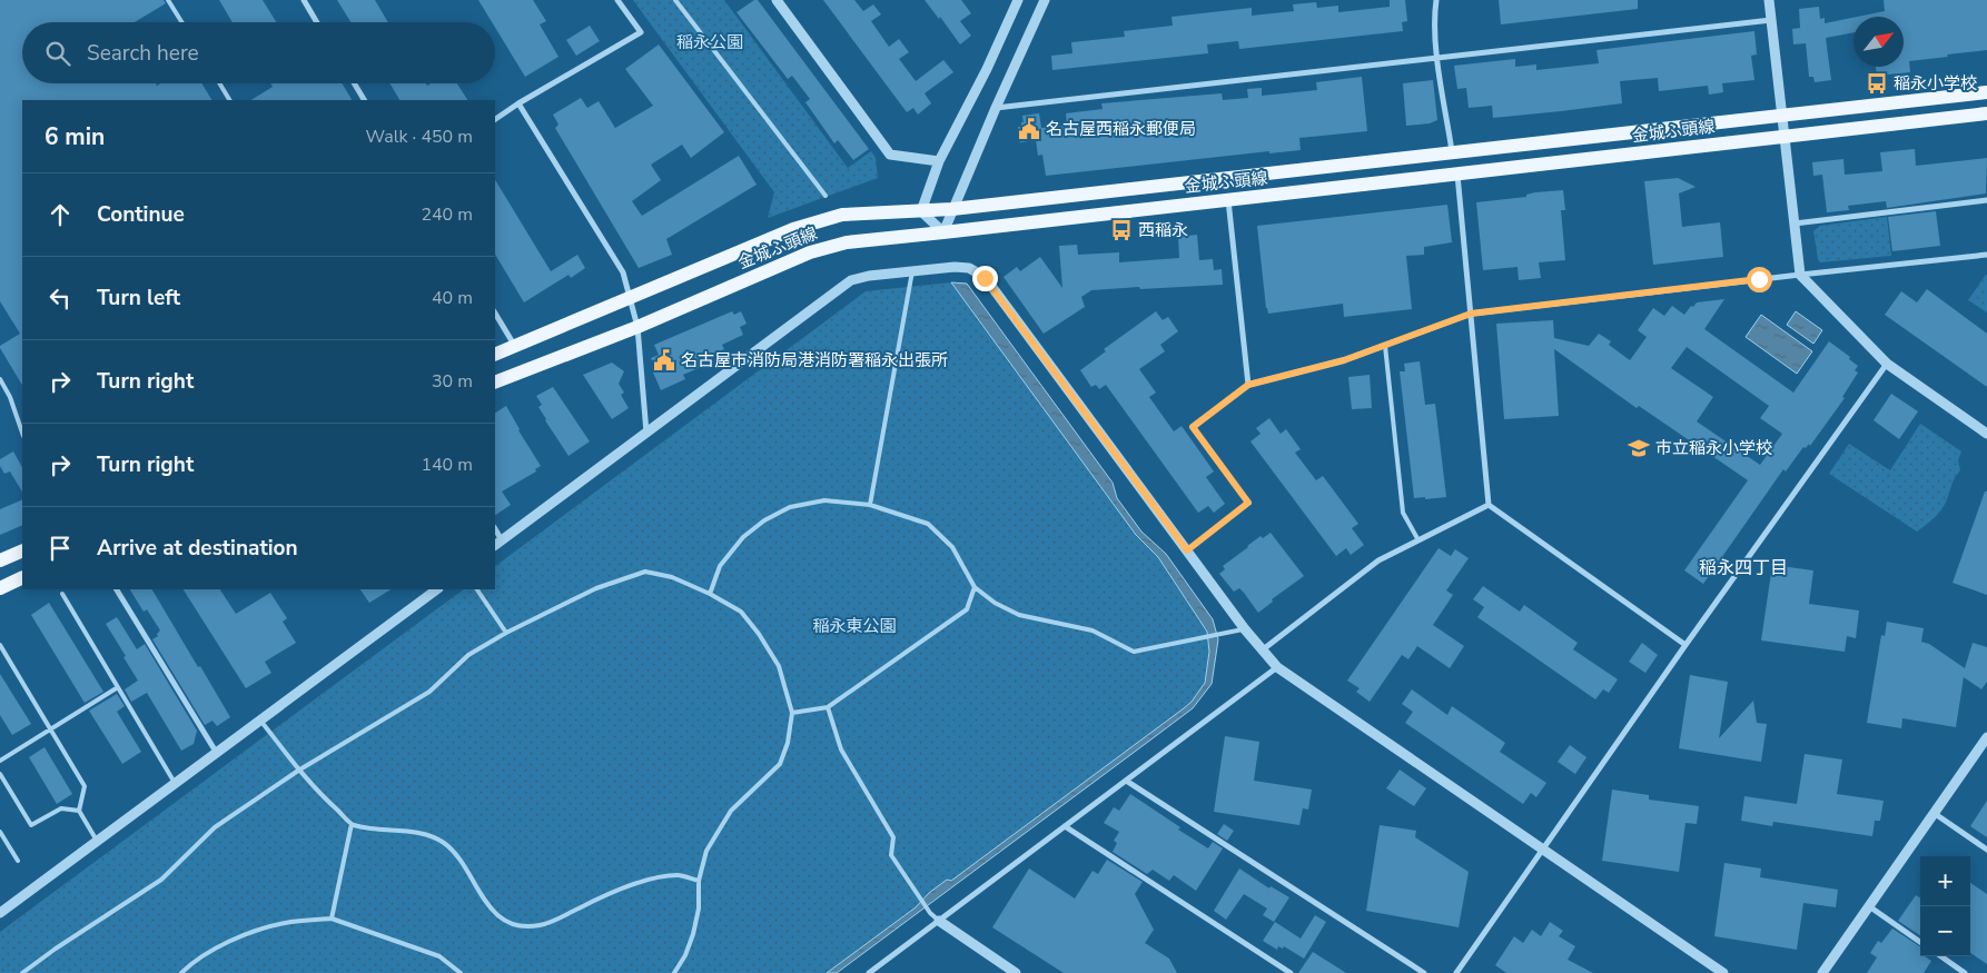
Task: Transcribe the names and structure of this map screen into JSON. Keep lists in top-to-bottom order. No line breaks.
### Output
{"streets":{"main road":["金城ふ頭線"]},"districts":["稲永四丁目"],"parks":["稲永公園","稲永東公園"],"places":{"bus stop":["稲永小学校","西稲永"],"public building":["名古屋西稲永郵便局","名古屋市消防局港消防署稲永出張所"],"school or university":["市立稲永小学校"]},"north":"top right","page":{"search":"Search here","heading":["6 min","Walk · 450 m"],"list":[["Continue","240 m"],["Turn left","40 m"],["Turn right","30 m"],["Turn right","140 m"],"Arrive at destination"],"map_buttons":["+","−"]}}
